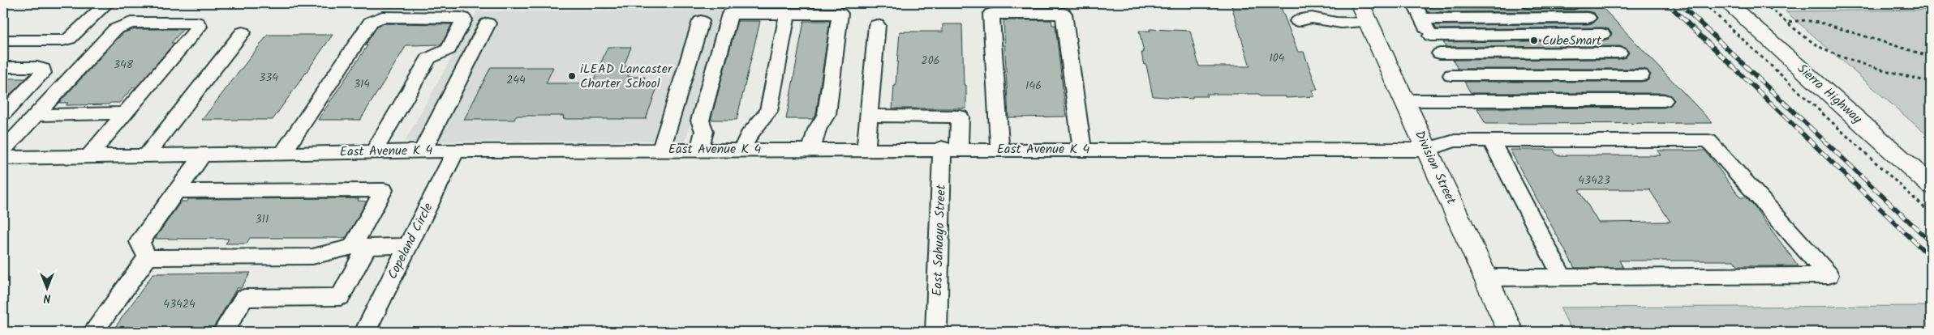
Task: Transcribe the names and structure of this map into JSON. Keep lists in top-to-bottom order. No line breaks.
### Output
{"streets":{"main road":["Sierra Highway","Division Street"],"street":["East Avenue K 4","East Sahuayo Street","Copeland Circle"]},"crossings":[["East Avenue K 4","Division Street"],["East Avenue K 4","East Sahuayo Street"],["East Avenue K 4","Copeland Circle"]],"places":["CubeSmart","iLEAD Lancaster Charter School"],"house_numbers":["104","206","348","334","244","314","146","43423","311","43424"],"north":"bottom"}
